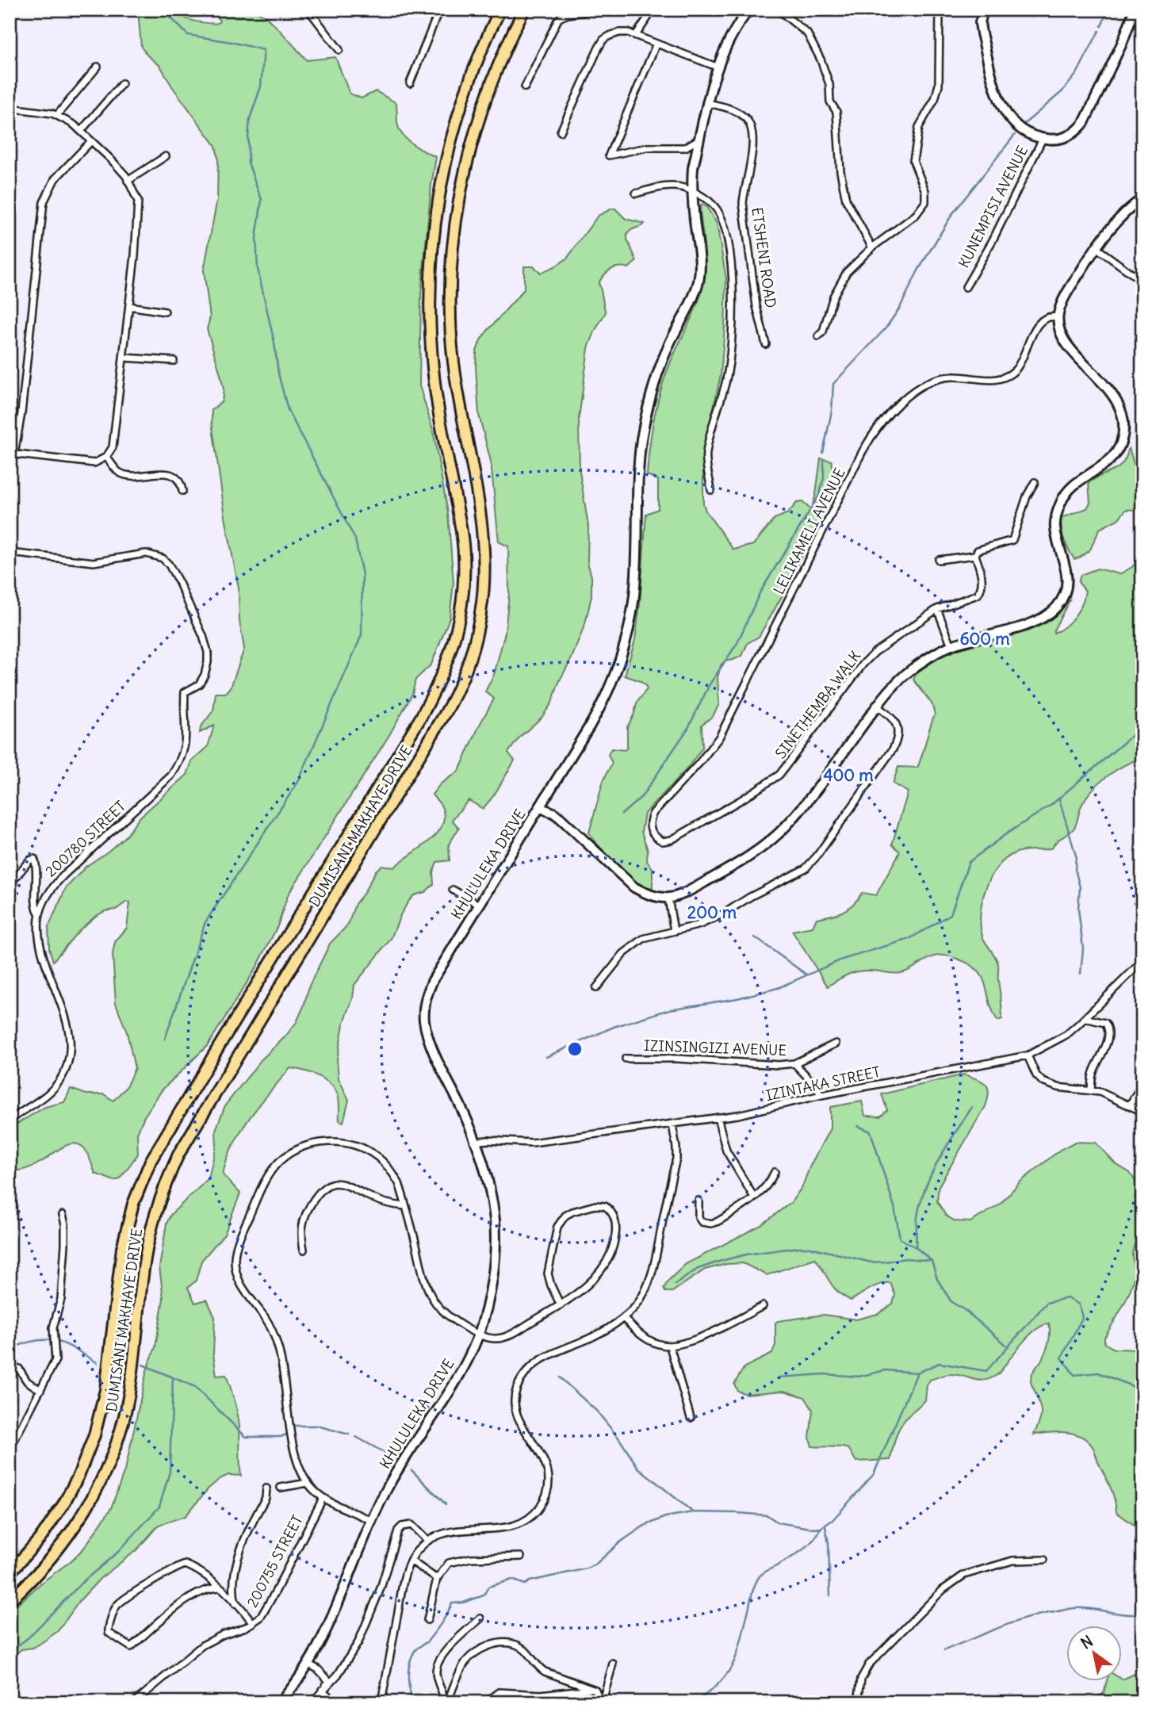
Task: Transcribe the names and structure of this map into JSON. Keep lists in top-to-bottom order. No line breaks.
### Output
{"streets":{"main road":["DUMISANI MAKHAYE DRIVE"],"street":["KUNEMPISI AVENUE","ETSHENI ROAD","LELIKAMELI AVENUE","SINETHEMBA WALK","200780 STREET","KHULULEKA DRIVE","IZINSINGIZI AVENUE","IZINTAKA STREET","200755 STREET"]},"crossings":[["ETSHENI ROAD","KHULULEKA DRIVE"],["LELIKAMELI AVENUE","SINETHEMBA WALK"],["KHULULEKA DRIVE","IZINTAKA STREET"],["IZINSINGIZI AVENUE","IZINTAKA STREET"]],"north":"top left","rings":["600 m","400 m","200 m"]}
